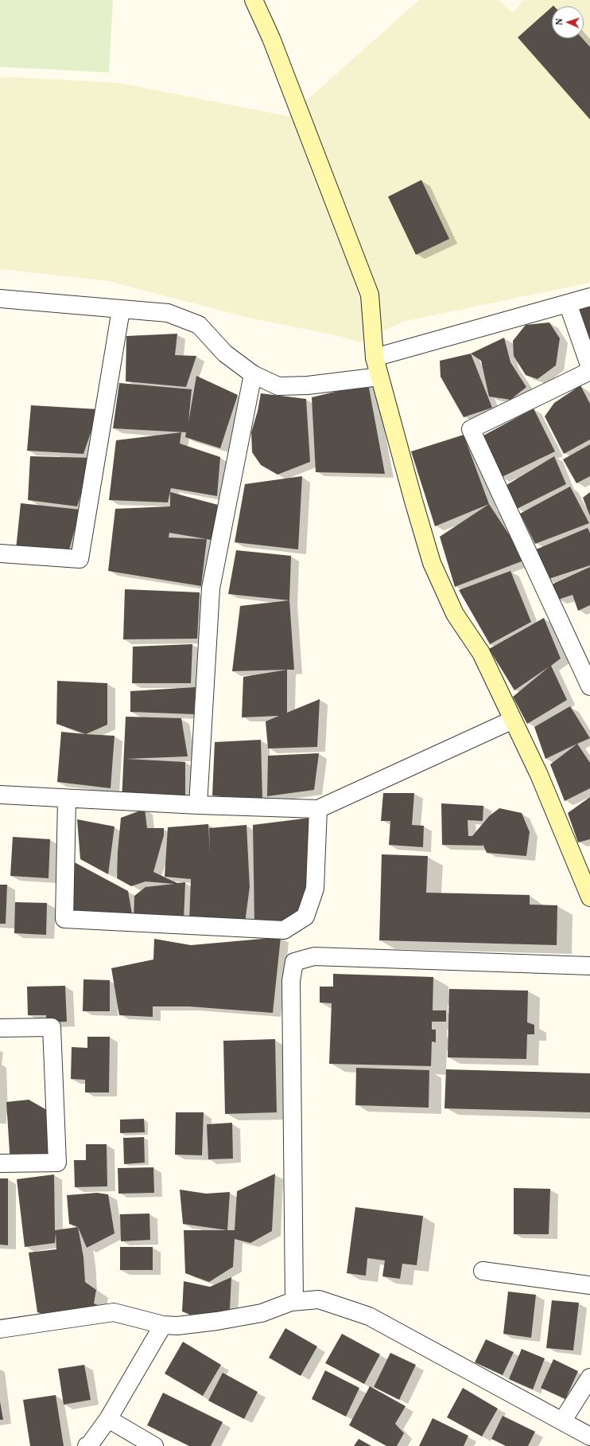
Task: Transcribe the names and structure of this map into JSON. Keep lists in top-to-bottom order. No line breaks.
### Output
{"north":"left"}
